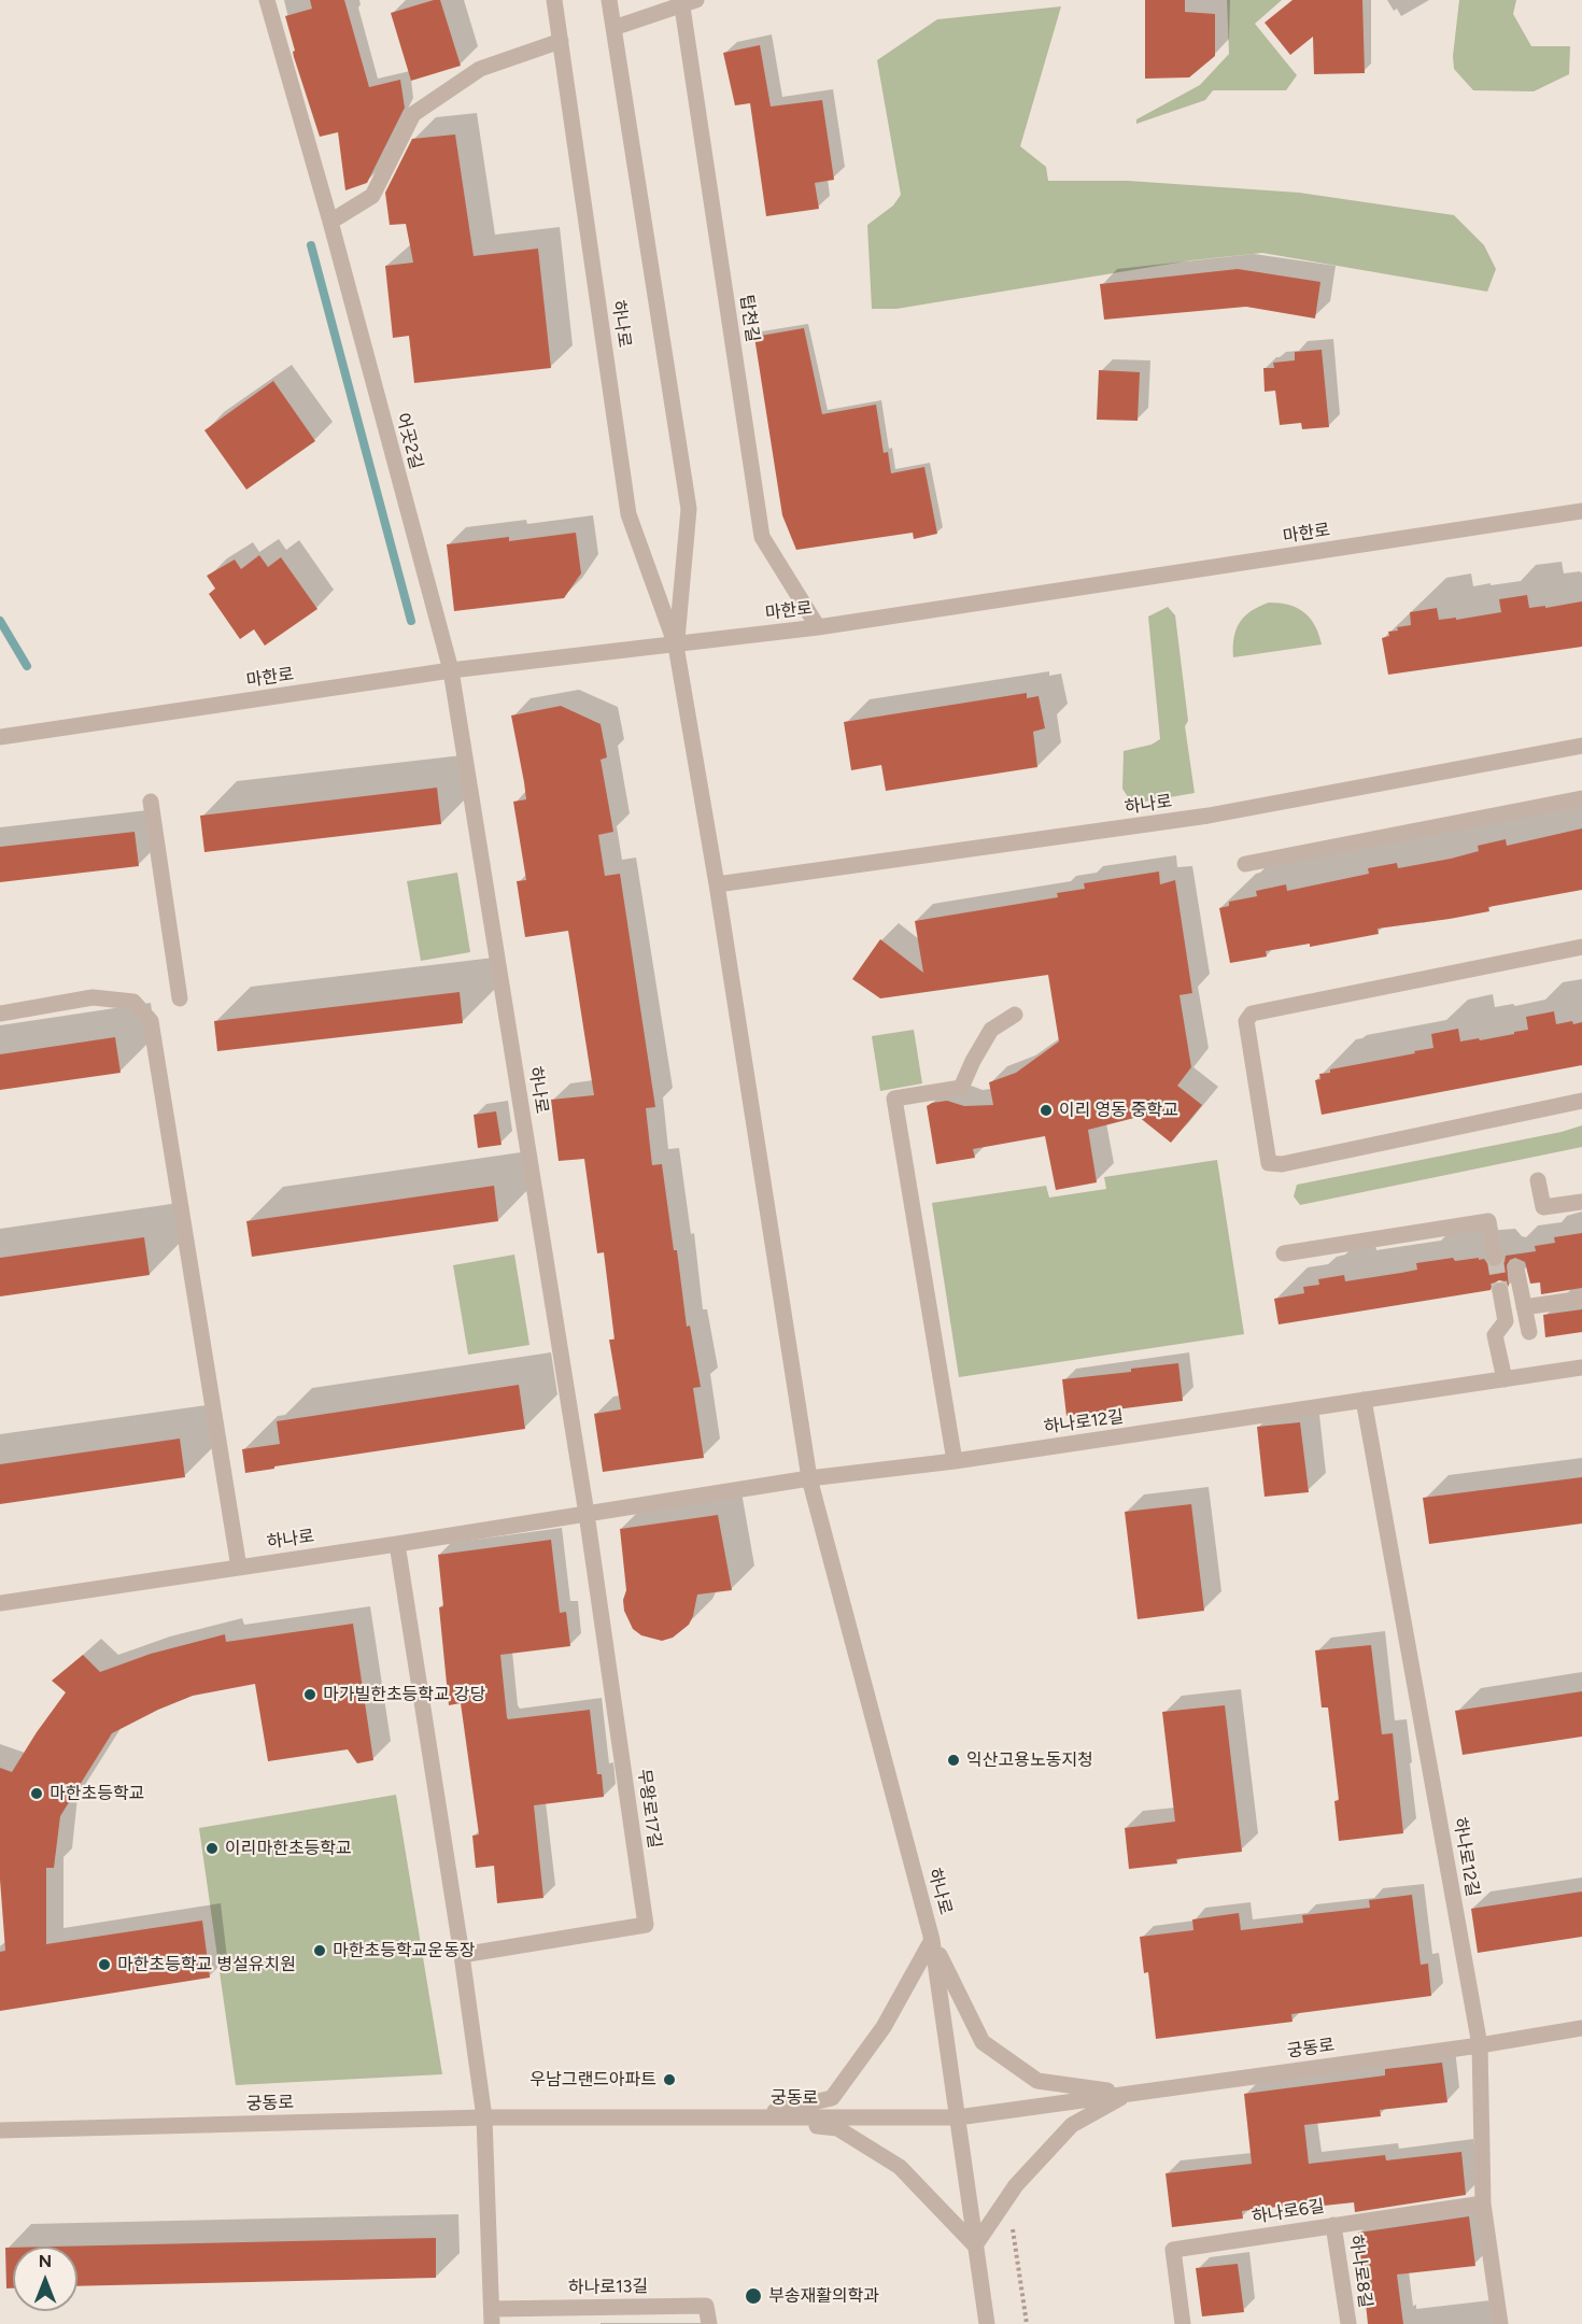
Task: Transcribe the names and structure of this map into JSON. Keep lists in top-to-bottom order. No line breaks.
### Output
{"streets":{"street":["탑천길","하나로","어곳2길","마한로","하나로12길","무왕로17길","궁동로","하나로6길","하나로8길","하나로13길"]},"crossings":[["탑천길","마한로"],["하나로","어곳2길"],["하나로","마한로"],["하나로","하나로12길"],["하나로","무왕로17길"],["하나로","궁동로"],["어곳2길","마한로"],["하나로12길","궁동로"],["하나로12길","하나로6길"],["하나로6길","하나로8길"]],"places":["이리 영동 중학교","마가빌한초등학교 강당","익산고용노동지청","마한초등학교","이리마한초등학교","마한초등학교운동장","마한초등학교 병설유치원","우남그랜드아파트","부송재활의학과"],"north":"top"}
